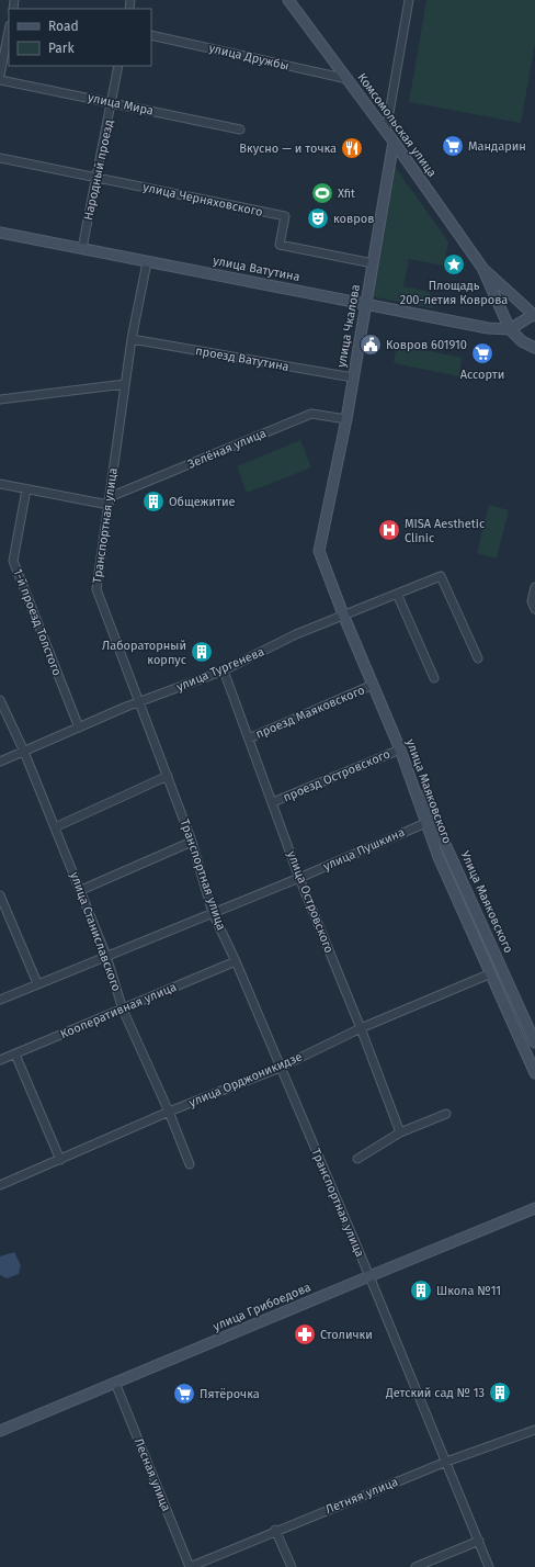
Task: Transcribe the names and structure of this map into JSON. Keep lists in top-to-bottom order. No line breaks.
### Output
{"streets":{"street":["улица Дружбы","улица Мира","Комсомольская улица","Народный проезд","улица Черняховского","улица Ватутина","улица Чкалова","проезд Ватутина","Зелёная улица","Транспортная улица","1-й проезд Толстого","улица Тургенева","проезд Маяковского","проезд Островского","улица Маяковского","улица Пушкина","улица Островского","Улица Маяковского","улица Станиславского","Кооперативная улица","улица Орджоникидзе","улица Грибоедова","Лесная улица","Летняя улица"]},"crossings":[["улица Дружбы","Комсомольская улица"],["улица Мира","Народный проезд"],["Комсомольская улица","улица Ватутина"],["Комсомольская улица","улица Чкалова"],["Народный проезд","улица Черняховского"],["Народный проезд","улица Ватутина"],["улица Черняховского","улица Чкалова"],["улица Ватутина","улица Чкалова"],["улица Ватутина","Транспортная улица"],["улица Чкалова","проезд Ватутина"],["улица Чкалова","Зелёная улица"],["улица Чкалова","улица Маяковского"],["проезд Ватутина","Транспортная улица"],["Зелёная улица","Транспортная улица"],["Транспортная улица","улица Тургенева"],["Транспортная улица","улица Пушкина"],["Транспортная улица","Кооперативная улица"],["Транспортная улица","улица Орджоникидзе"],["Транспортная улица","улица Грибоедова"],["Транспортная улица","Летняя улица"],["1-й проезд Толстого","улица Тургенева"],["улица Тургенева","улица Маяковского"],["улица Тургенева","улица Островского"],["улица Тургенева","улица Станиславского"],["проезд Маяковского","улица Маяковского"],["проезд Маяковского","улица Островского"],["проезд Островского","улица Маяковского"],["проезд Островского","улица Островского"],["улица Маяковского","улица Пушкина"],["улица Маяковского","Улица Маяковского"],["улица Маяковского","улица Орджоникидзе"],["улица Пушкина","улица Островского"],["улица Пушкина","Улица Маяковского"],["улица Пушкина","улица Станиславского"],["улица Островского","улица Орджоникидзе"],["улица Станиславского","Кооперативная улица"],["улица Станиславского","улица Орджоникидзе"],["улица Грибоедова","Лесная улица"],["Лесная улица","Летняя улица"]],"places":{"supermarket":["Мандарин","Ассорти","Пятёрочка"],"restaurant":["Вкусно — и точка"],"sports":["Xfit"],"theatre":["ковров"],"place":["Площадь 200-летия Коврова"],"public building":["Ковров 601910"],"building":["Общежитие","Лабораторный корпус","Школа №11","Детский сад № 13"],"hospital":["MISA Aesthetic Clinic"],"pharmacy":["Столички"]},"legend":["Road","Park"]}
